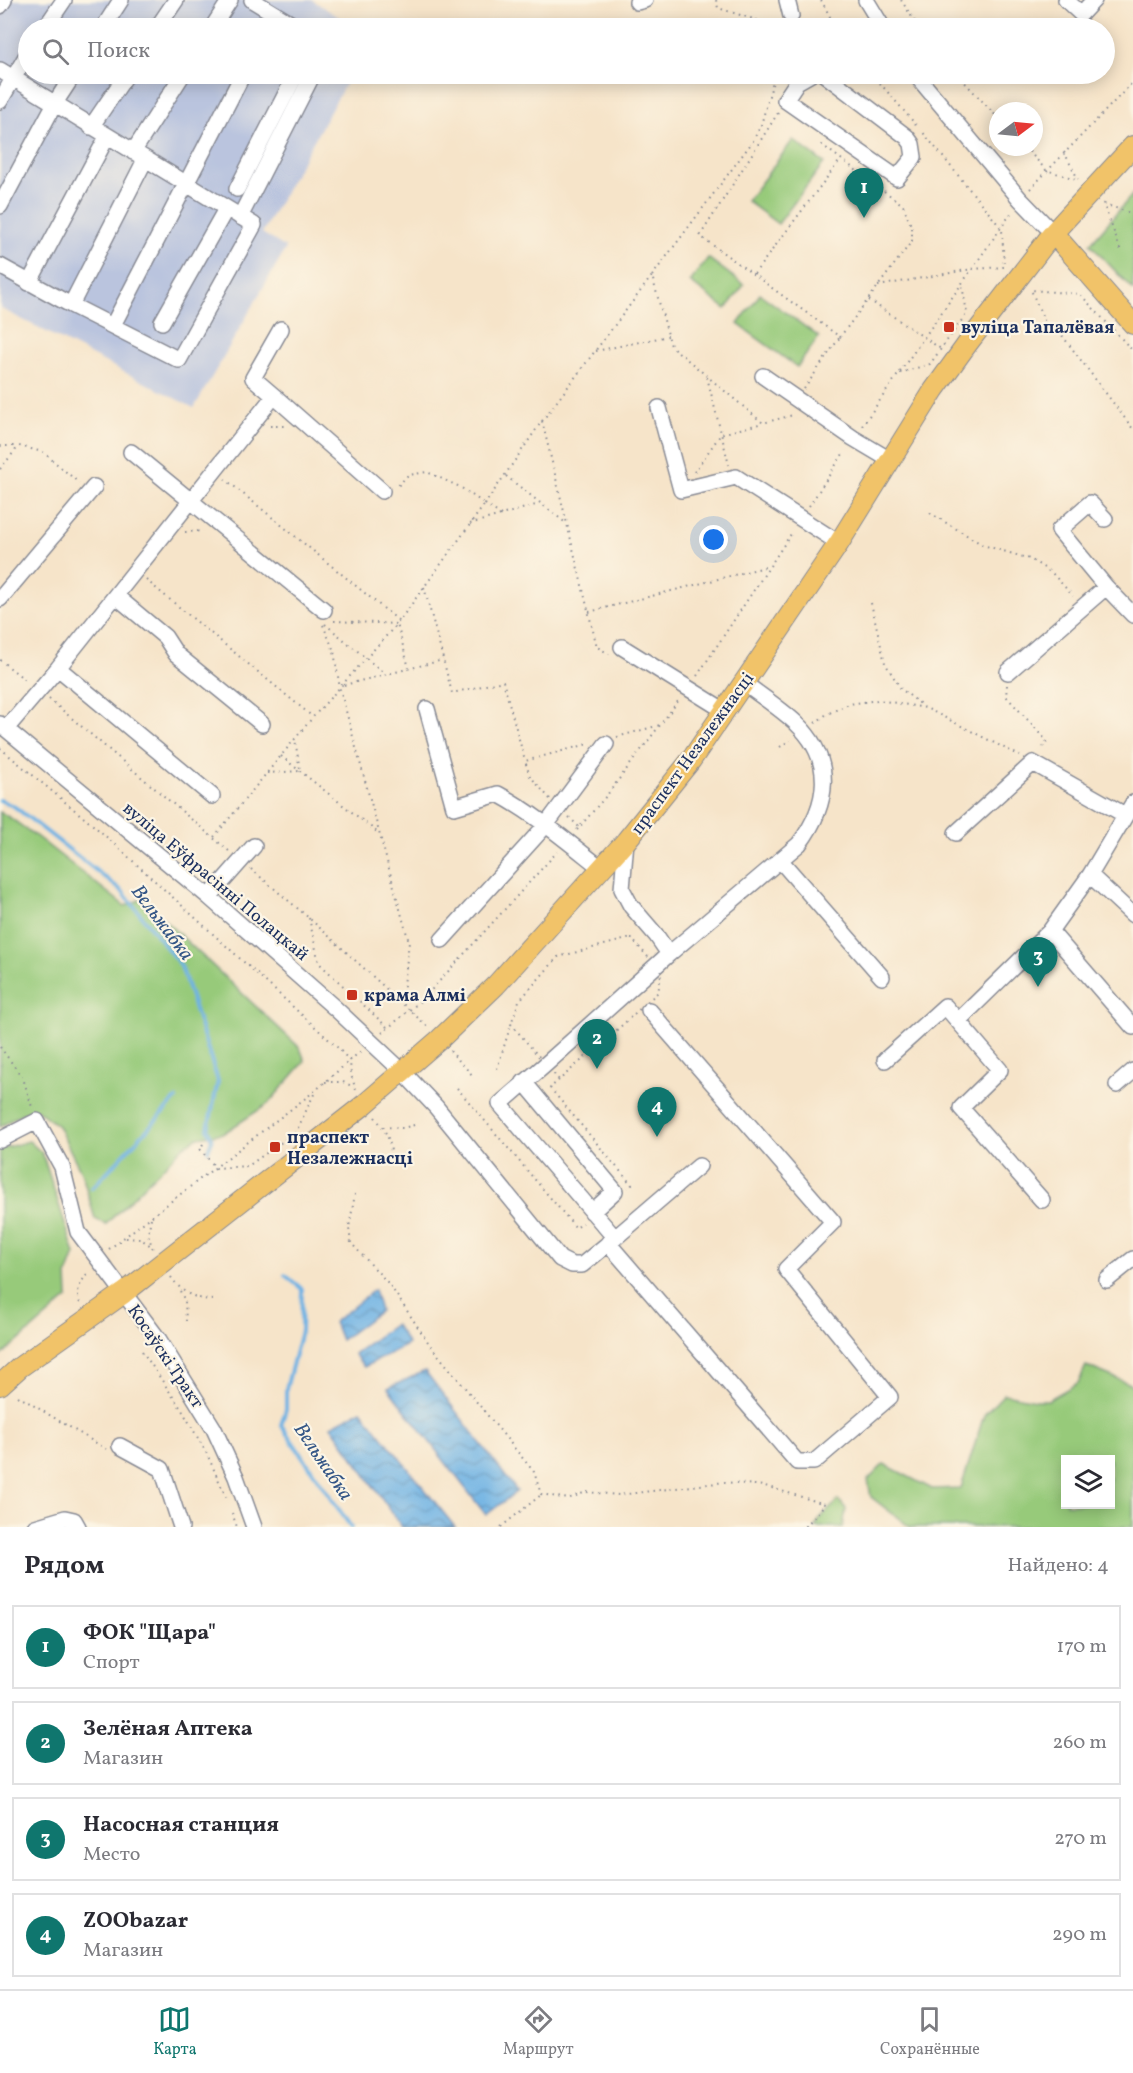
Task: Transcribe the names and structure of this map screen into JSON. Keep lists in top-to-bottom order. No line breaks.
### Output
{"streets":{"main road":["праспект Незалежнасці","Косаўскі Тракт"],"street":["вуліца Еўфрасінні Полацкай"]},"crossings":[["праспект Незалежнасці","вуліца Еўфрасінні Полацкай"],["праспект Незалежнасці","Косаўскі Тракт"]],"water":["Вельжабка"],"places":{"transit":["вуліца Тапалёвая","крама Алмі","праспект Незалежнасці"]},"north":"right","page":{"search":"Поиск","pins":["1","3","2","4"],"heading":["Рядом","Найдено: 4"],"list":[{"mark":"1","name":"ФОК \"Щара\"","note":"Спорт","value":"170 m"},{"mark":"2","name":"Зелёная Аптека","note":"Магазин","value":"260 m"},{"mark":"3","name":"Насосная станция","note":"Место","value":"270 m"},{"mark":"4","name":"ZOObazar","note":"Магазин","value":"290 m"}],"nav":["Карта","Маршрут","Сохранённые"]}}
